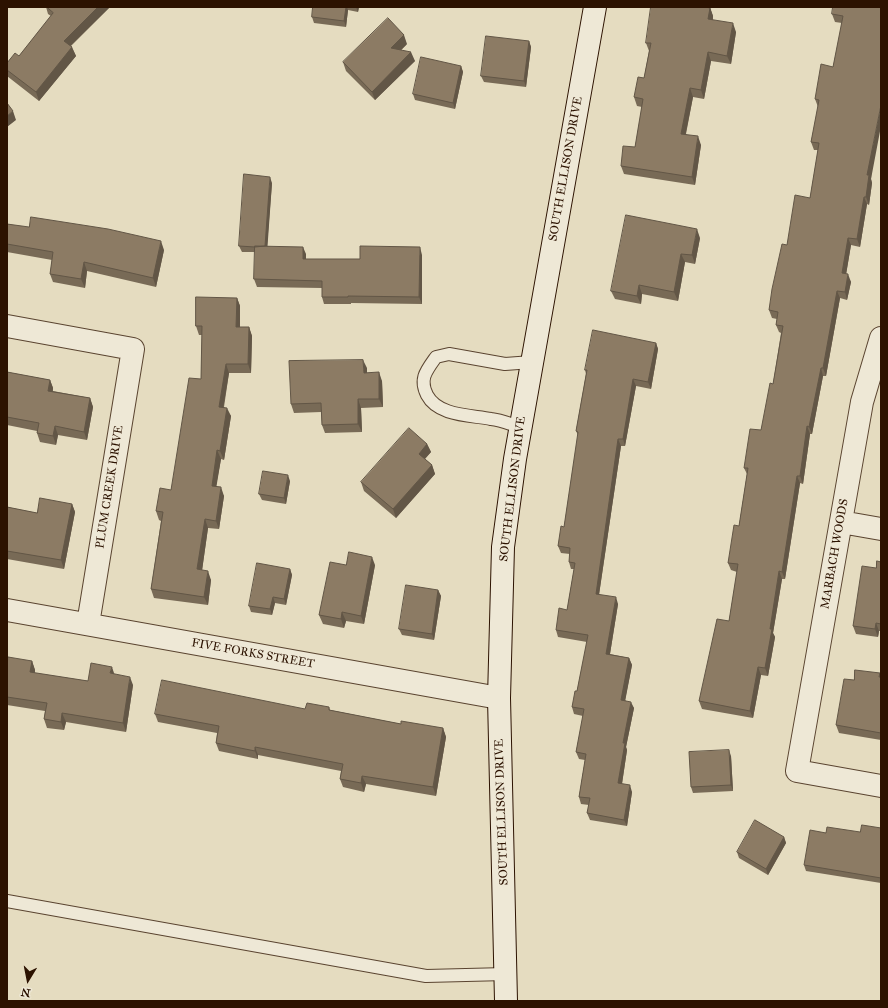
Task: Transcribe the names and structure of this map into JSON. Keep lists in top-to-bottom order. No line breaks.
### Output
{"streets":{"street":["SOUTH ELLISON DRIVE","PLUM CREEK DRIVE","MARBACH WOODS","FIVE FORKS STREET"]},"crossings":[["SOUTH ELLISON DRIVE","FIVE FORKS STREET"],["PLUM CREEK DRIVE","FIVE FORKS STREET"]],"north":"bottom"}
